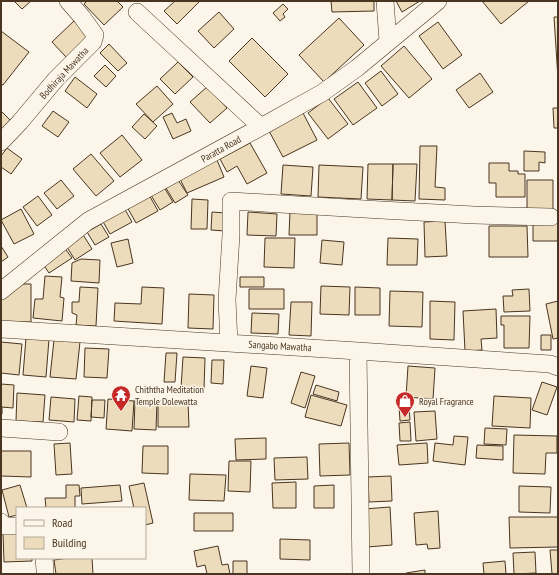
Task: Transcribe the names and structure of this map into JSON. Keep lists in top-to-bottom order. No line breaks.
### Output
{"streets":{"street":["Bodhiraja Mawatha","Paratta Road","Sangabo Mawatha"]},"places":{"temple":["Chiththa Meditation Temple Dolewatta"],"shop":["Royal Fragrance"]},"legend":["Road","Building"]}
